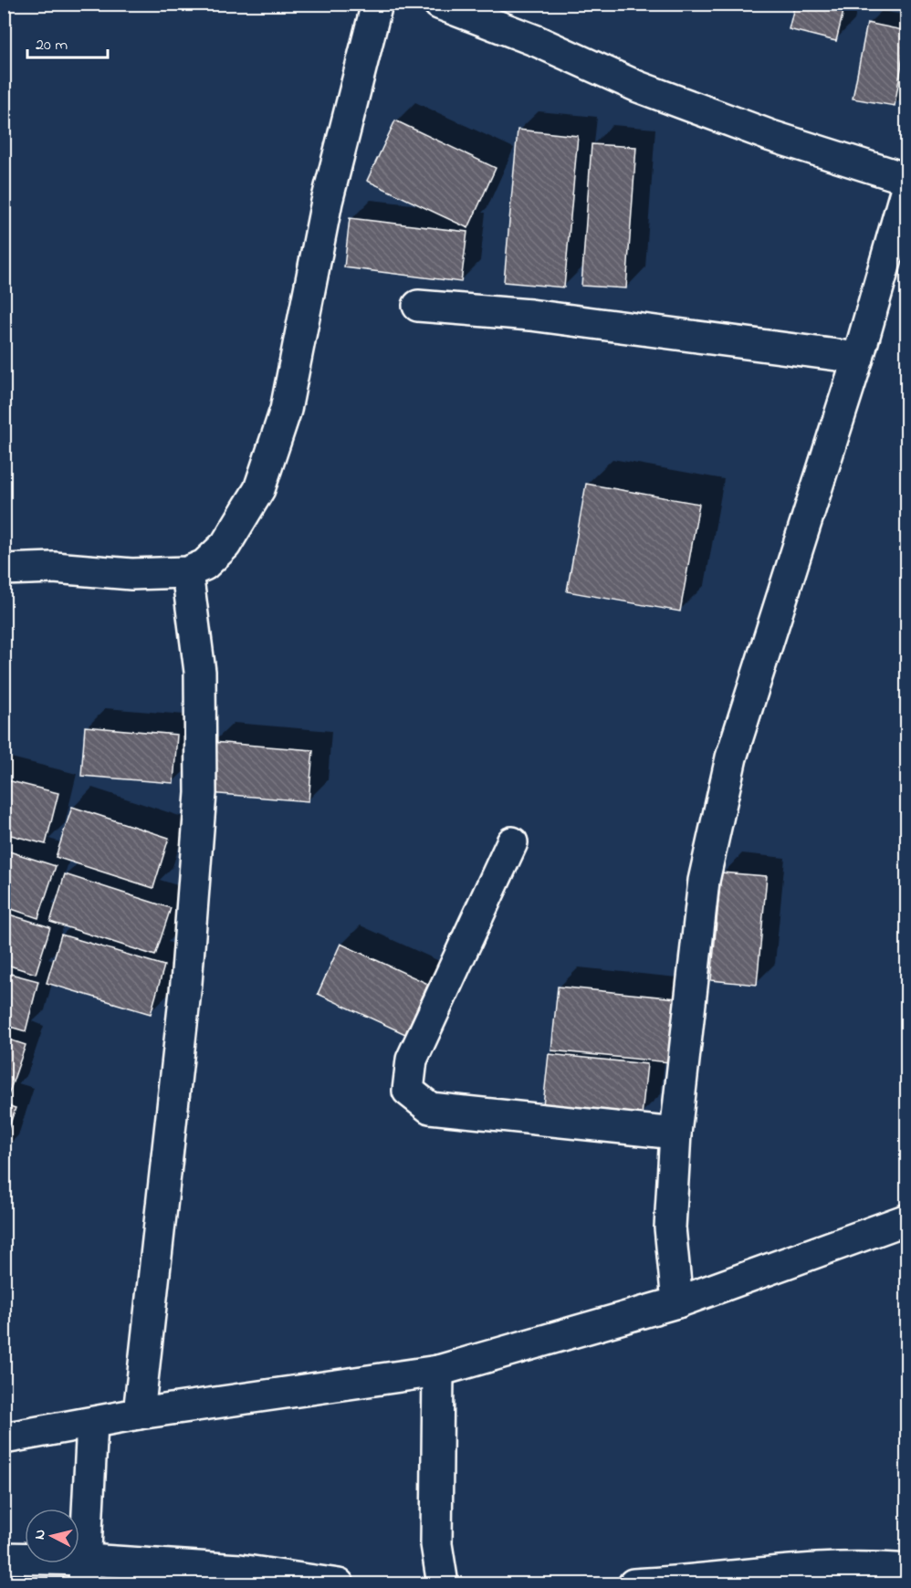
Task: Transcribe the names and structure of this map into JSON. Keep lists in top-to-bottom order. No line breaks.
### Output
{"scale_bar":"20 m","north":"left"}
